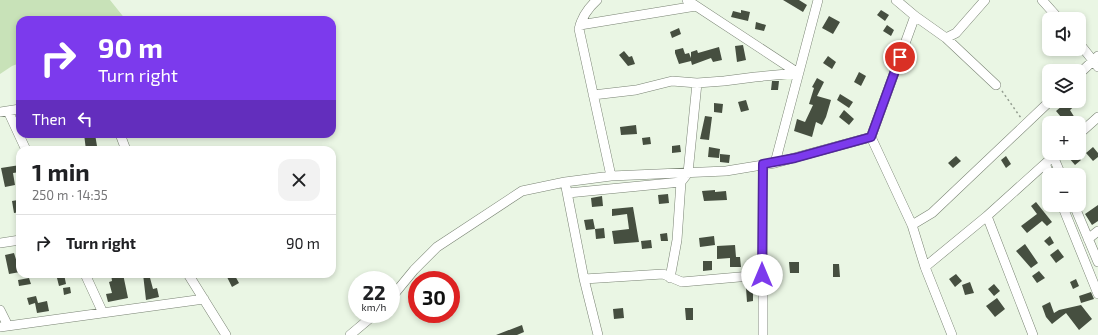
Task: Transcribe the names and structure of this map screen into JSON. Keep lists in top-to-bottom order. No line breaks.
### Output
{"page":{"map_buttons":["+","−"],"turn":["90 m","Turn right"],"then":"Then","heading":["1 min","250 m · 14:35"],"list":[{"name":"Turn right","value":"90 m"}],"speed":"22 km/h","limit":"30"}}
